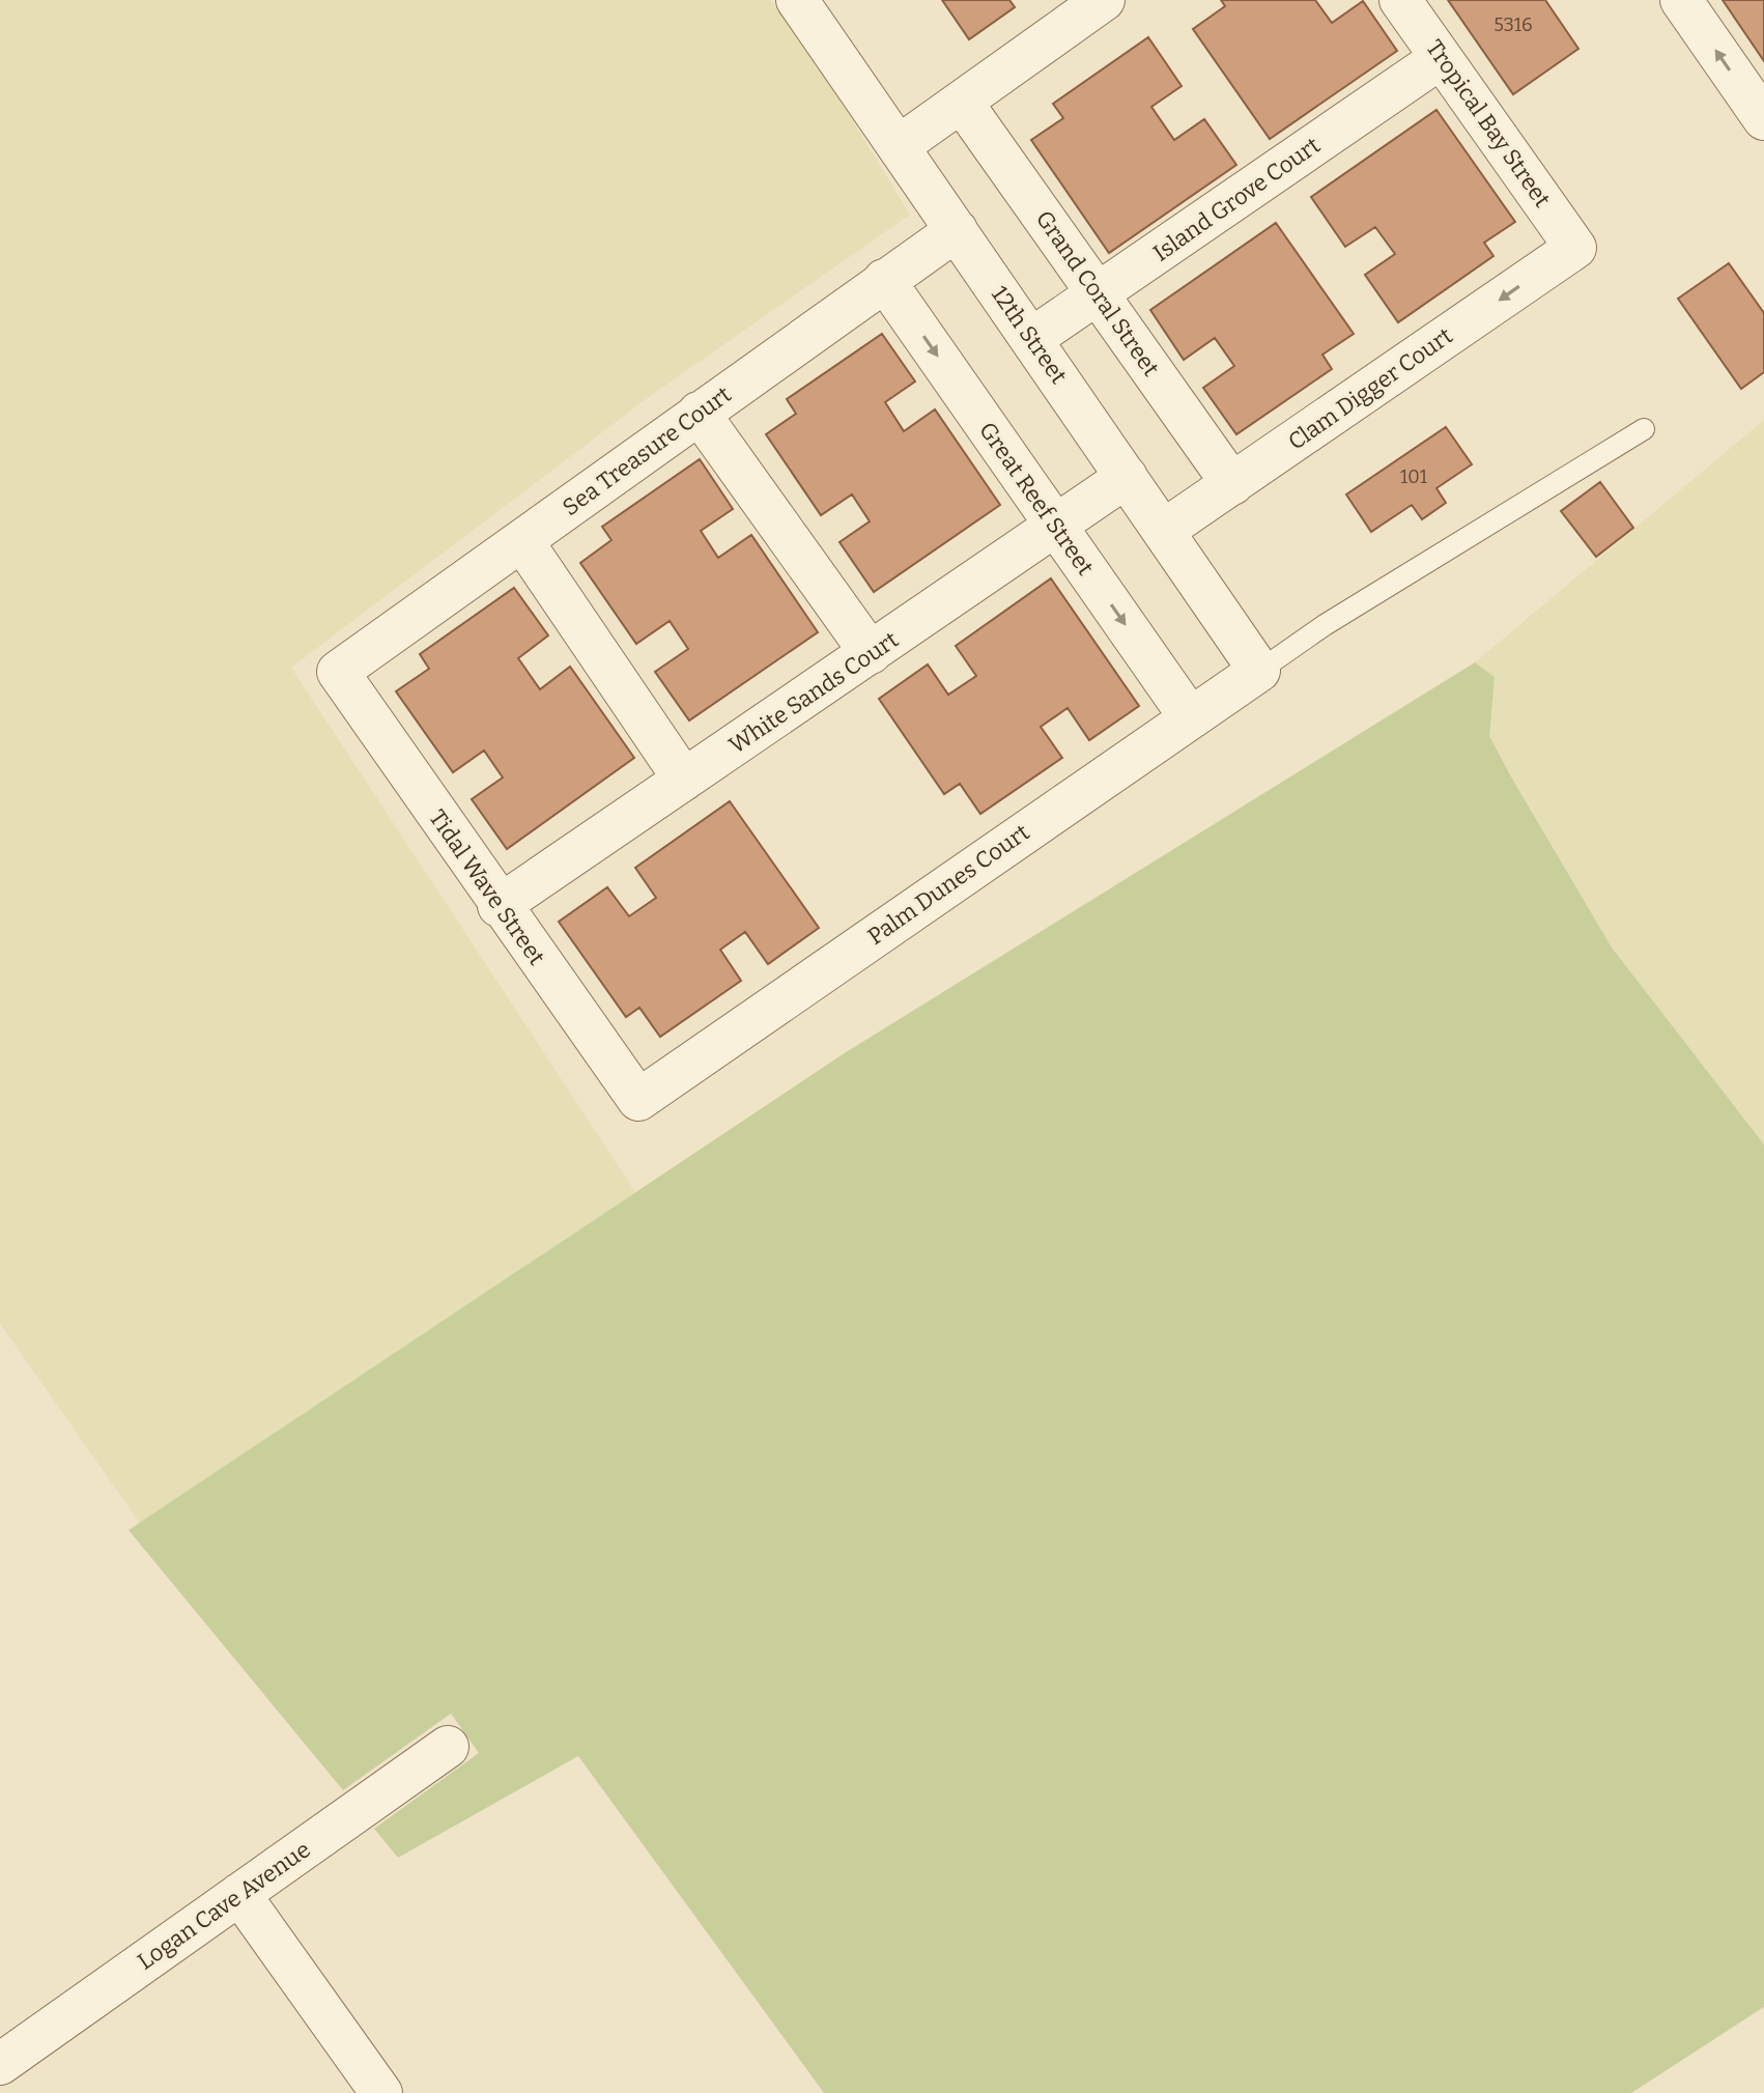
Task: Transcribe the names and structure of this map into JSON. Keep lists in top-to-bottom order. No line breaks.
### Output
{"streets":{"street":["Tropical Bay Street","Island Grove Court","Grand Coral Street","12th Street","Clam Digger Court","Sea Treasure Court","Great Reef Street","White Sands Court","Palm Dunes Court","Tidal Wave Street","Logan Cave Avenue"]},"crossings":[["Tropical Bay Street","Island Grove Court"],["Tropical Bay Street","Clam Digger Court"],["Island Grove Court","Grand Coral Street"],["Island Grove Court","12th Street"],["Grand Coral Street","Clam Digger Court"],["12th Street","Clam Digger Court"],["12th Street","Sea Treasure Court"],["12th Street","White Sands Court"],["12th Street","Palm Dunes Court"],["Sea Treasure Court","Great Reef Street"],["Sea Treasure Court","Tidal Wave Street"],["Great Reef Street","White Sands Court"],["Great Reef Street","Palm Dunes Court"],["White Sands Court","Tidal Wave Street"],["Palm Dunes Court","Tidal Wave Street"]],"one_way":["Clam Digger Court"],"house_numbers":["5316","101"]}
